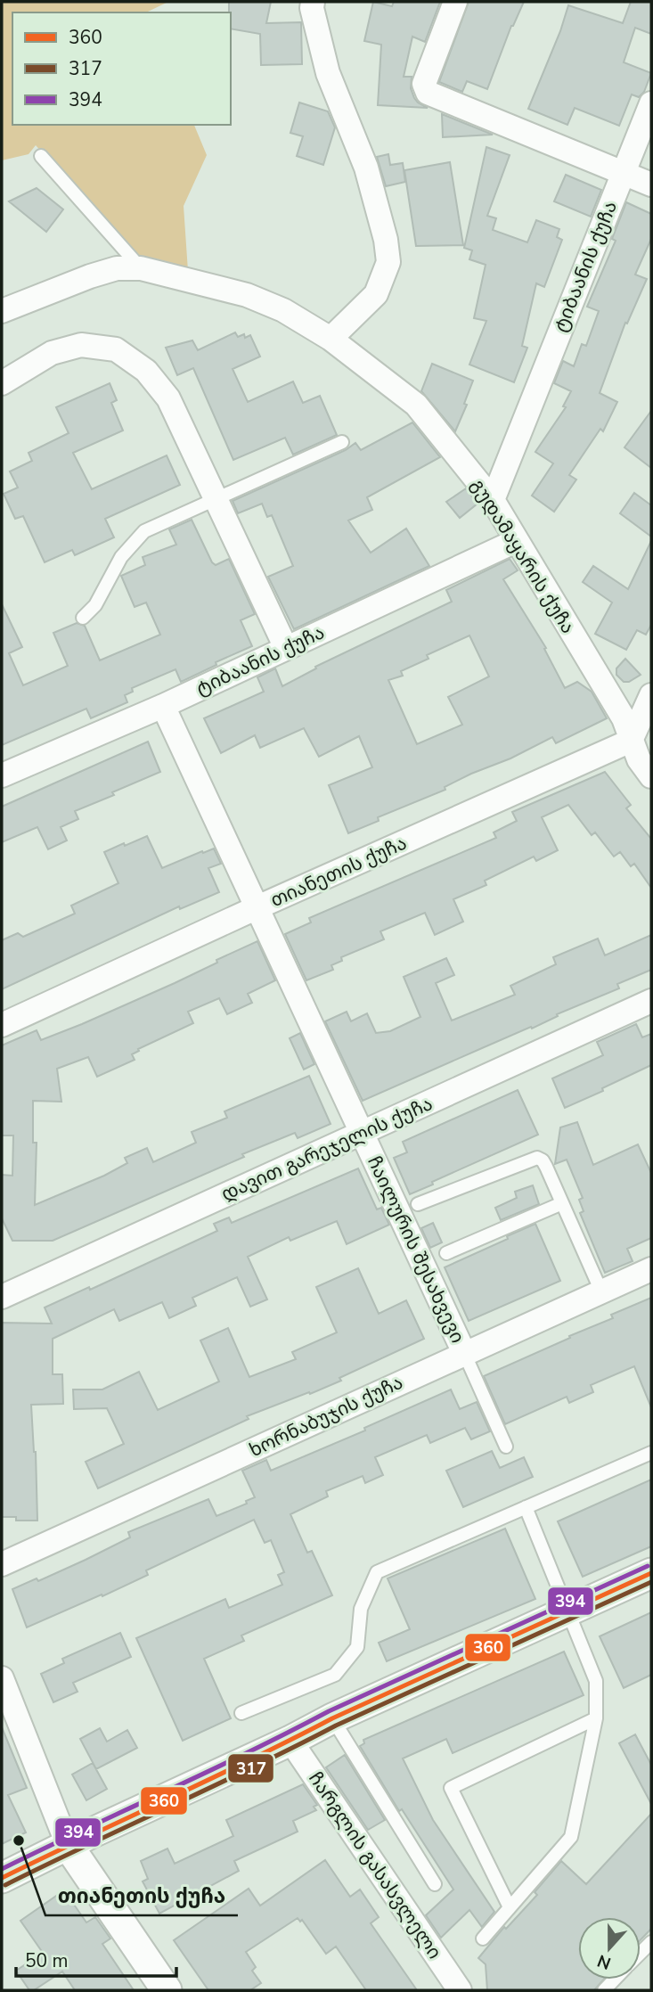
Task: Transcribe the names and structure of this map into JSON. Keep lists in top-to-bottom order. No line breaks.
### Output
{"streets":{"street":["ტიბაანის ქუჩა","გუდამაყარის ქუჩა","თიანეთის ქუჩა","დავით გარეჯელის ქუჩა","ჩაილურის შესახვევი","ხორნაბუჯის ქუჩა","ჩარგლის გასასვლელი"]},"crossings":[["ტიბაანის ქუჩა","გუდამაყარის ქუჩა"],["ტიბაანის ქუჩა","ჩაილურის შესახვევი"],["გუდამაყარის ქუჩა","თიანეთის ქუჩა"],["თიანეთის ქუჩა","ჩაილურის შესახვევი"],["დავით გარეჯელის ქუჩა","ჩაილურის შესახვევი"],["ჩაილურის შესახვევი","ხორნაბუჯის ქუჩა"]],"places":["თიანეთის ქუჩა"],"lines":["transit line 394","transit line 360","transit line 317"],"legend":["360","317","394"],"scale_bar":"50 m","north":"bottom"}
